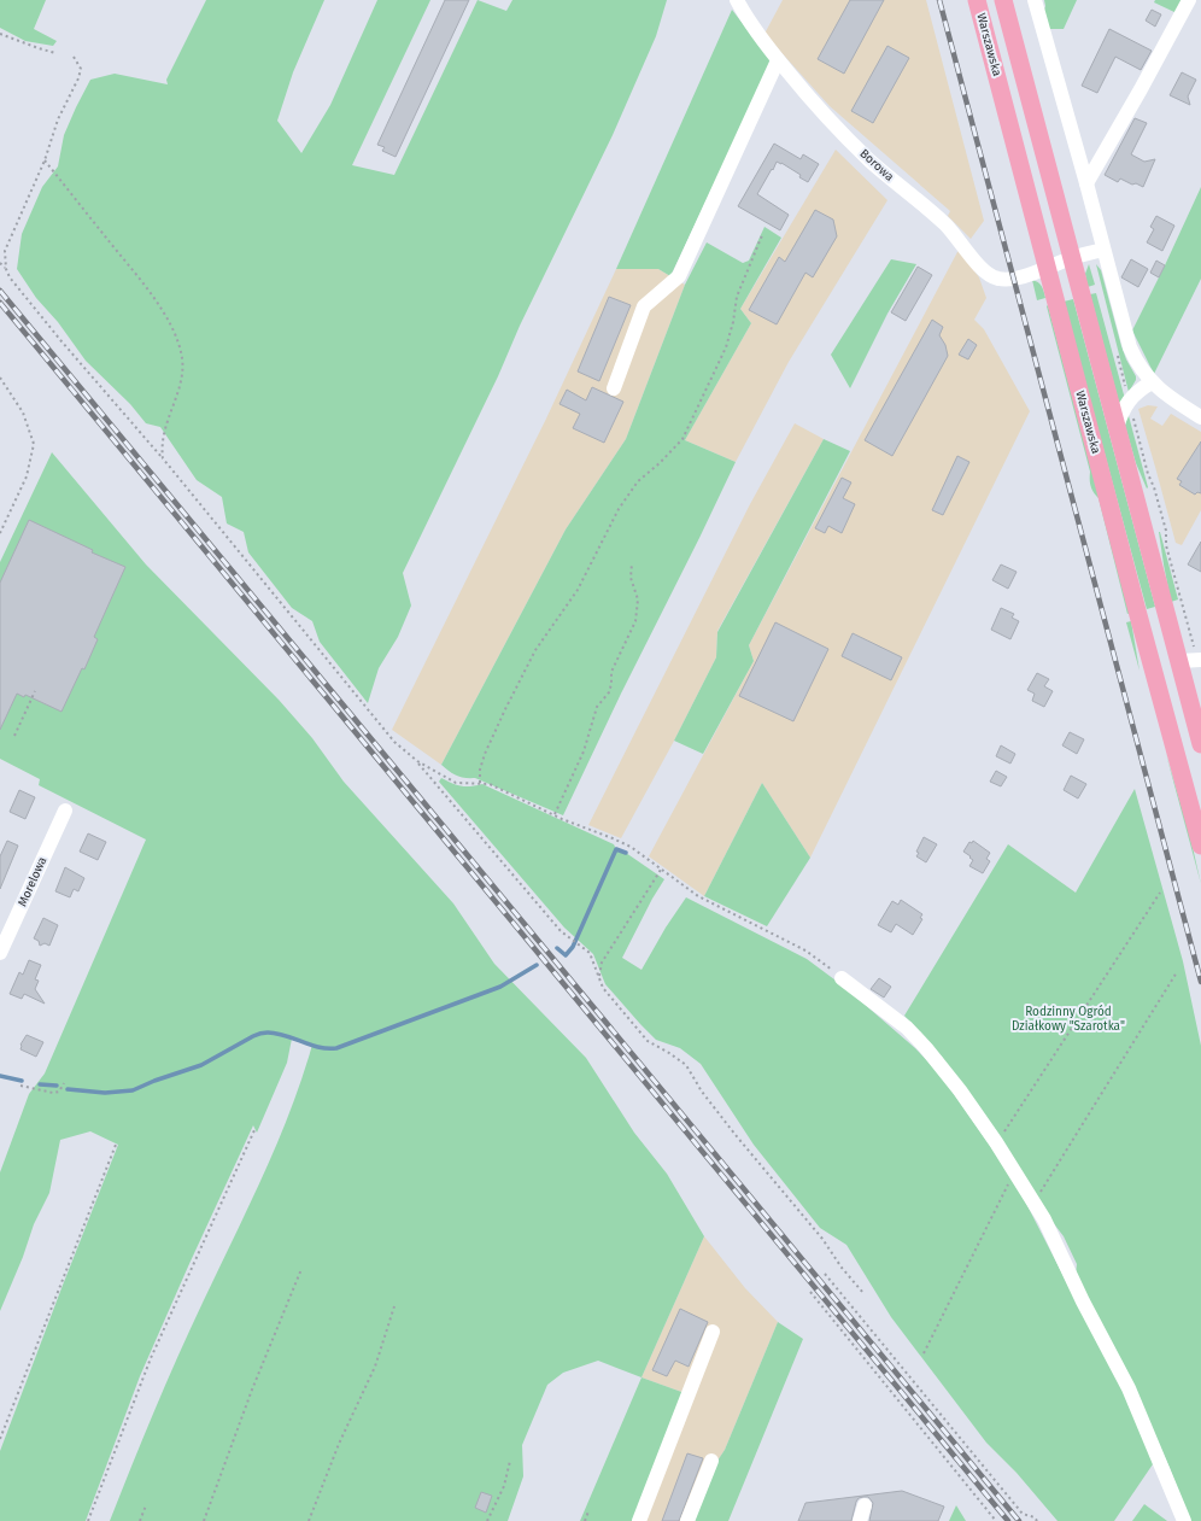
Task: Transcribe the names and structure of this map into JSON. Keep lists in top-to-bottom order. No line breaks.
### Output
{"streets":{"main road":["Warszawska"],"street":["Borowa","Morelowa"]},"crossings":[["Warszawska","Borowa"]],"parks":["Rodzinny Ogród Działkowy \"Szarotka\""]}
